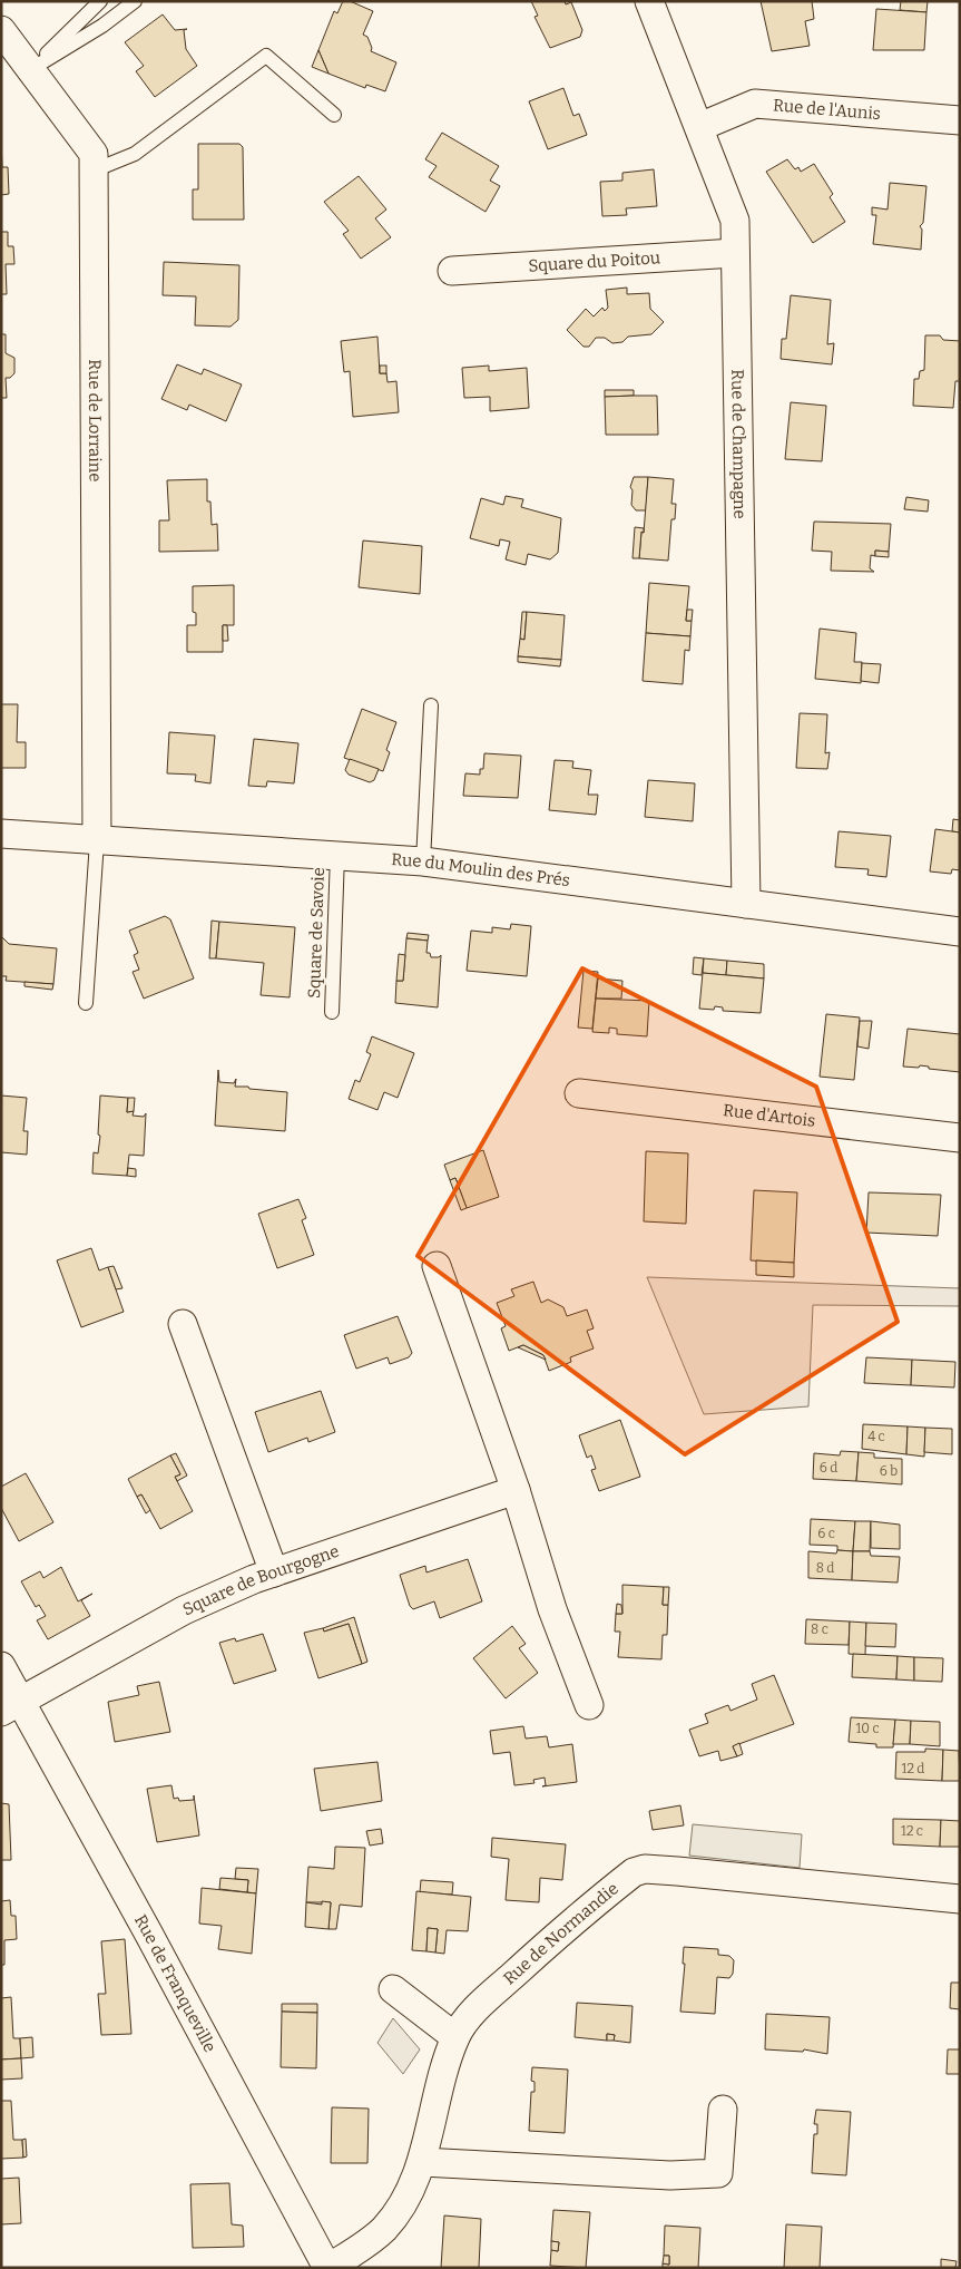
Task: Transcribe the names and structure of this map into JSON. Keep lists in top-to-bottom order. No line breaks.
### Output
{"streets":{"street":["Rue de l'Aunis","Square du Poitou","Rue de Lorraine","Rue de Champagne","Rue du Moulin des Prés","Rue d'Artois","Square de Bourgogne","Rue de Normandie","Rue de Franqueville"],"lane":["Square de Savoie"]},"crossings":[["Rue de l'Aunis","Rue de Champagne"],["Square du Poitou","Rue de Champagne"],["Rue de Lorraine","Rue du Moulin des Prés"],["Rue de Champagne","Rue du Moulin des Prés"],["Rue du Moulin des Prés","Square de Savoie"],["Square de Bourgogne","Rue de Franqueville"],["Rue de Normandie","Rue de Franqueville"]],"house_numbers":["4 c","6 d","6 b","6 c","8 d","8 c","10 c","12 d","12 c"]}
